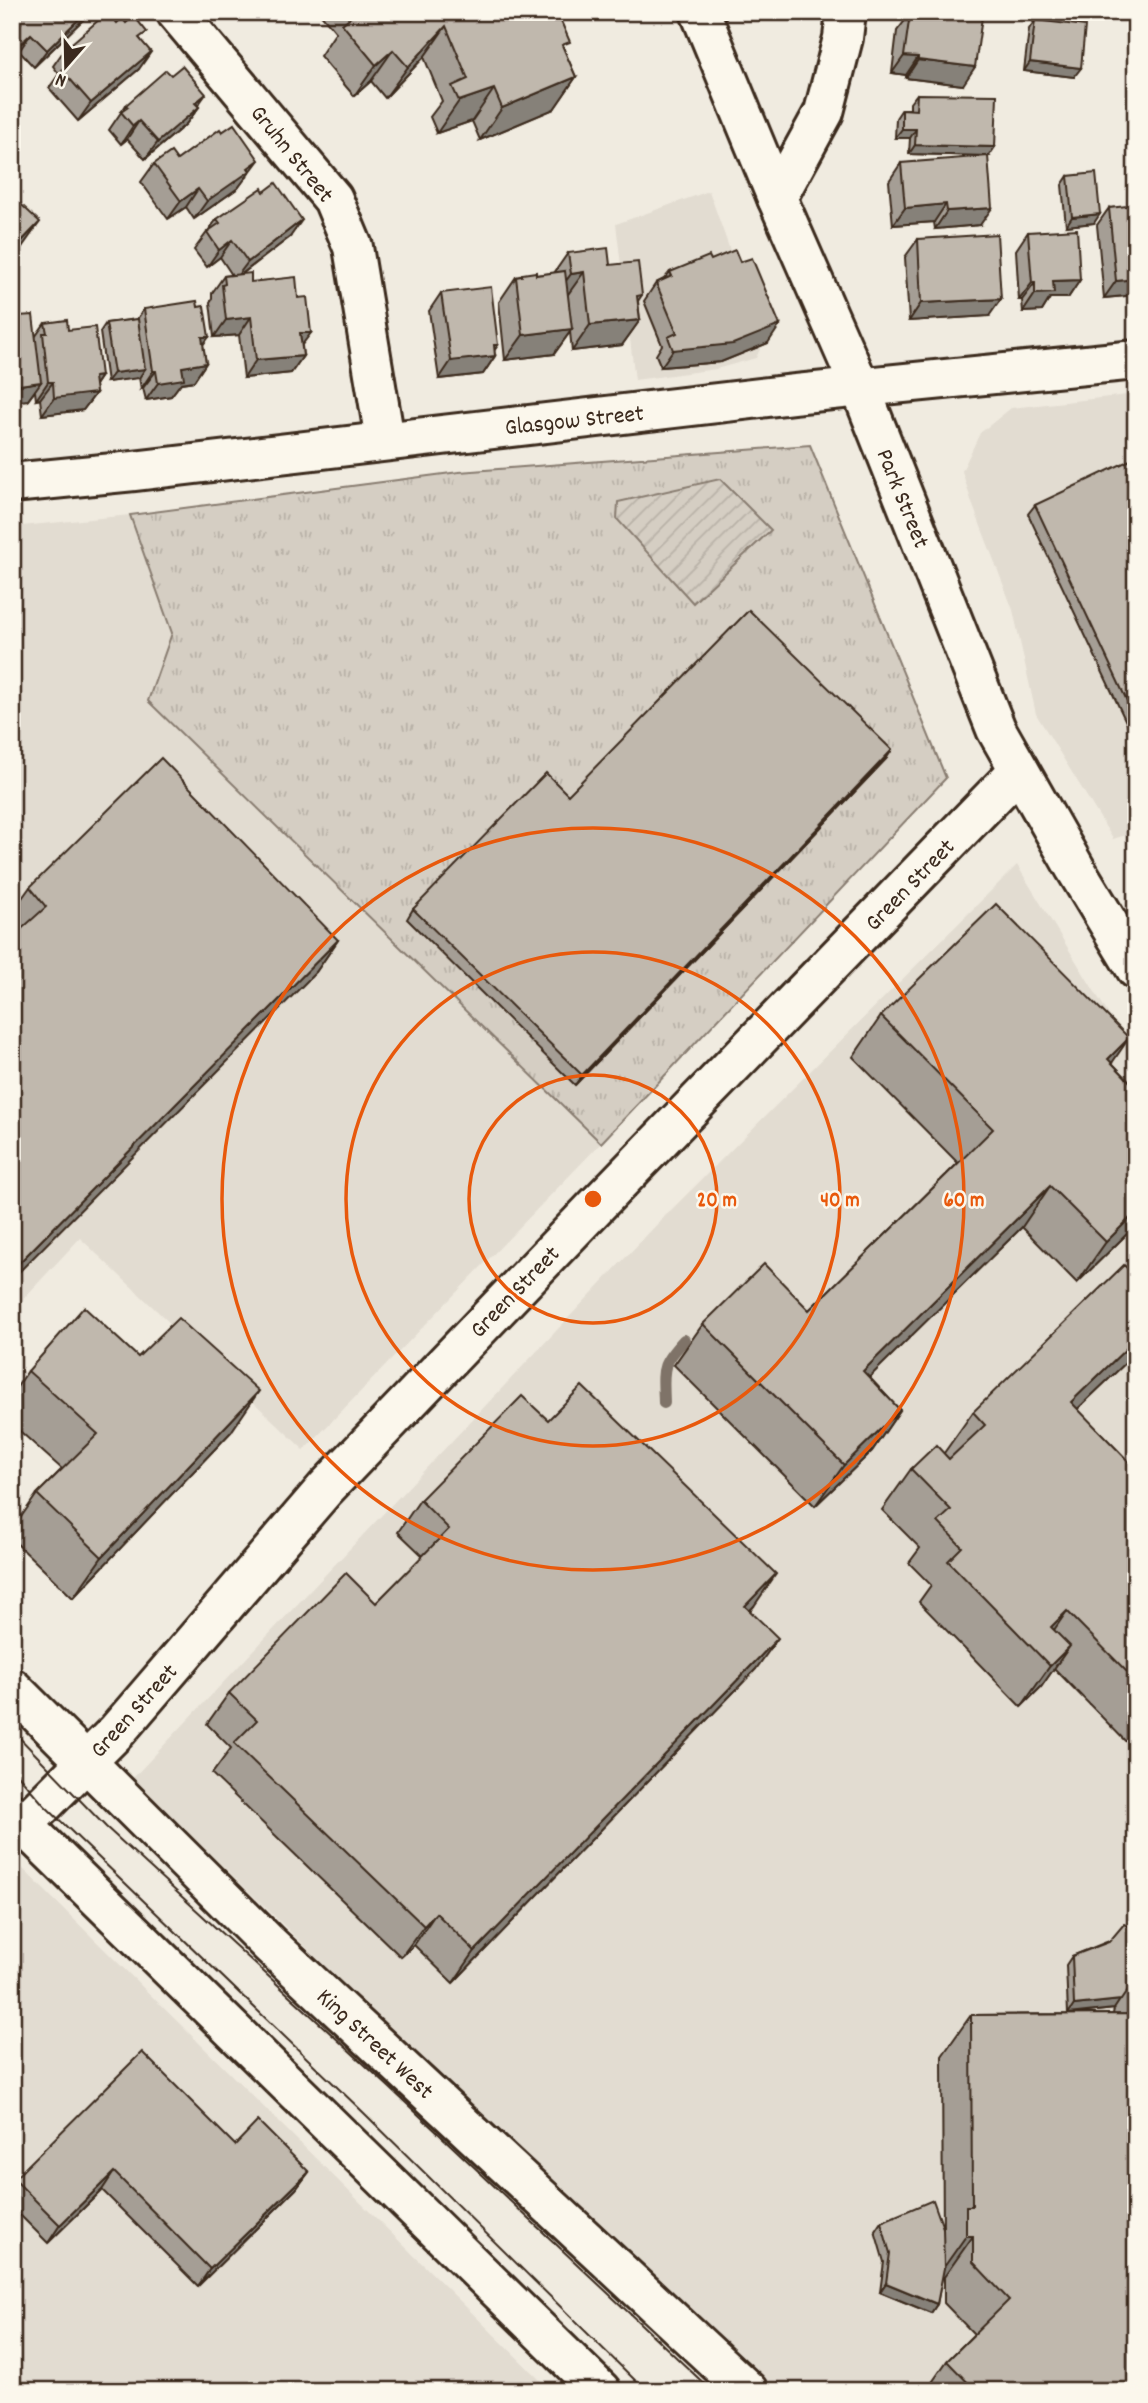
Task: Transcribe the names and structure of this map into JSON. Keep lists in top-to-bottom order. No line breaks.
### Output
{"streets":{"street":["Gruhn Street","Glasgow Street","Park Street","Green Street","King Street West"]},"crossings":[["Gruhn Street","Glasgow Street"],["Glasgow Street","Park Street"],["Park Street","Green Street"],["Green Street","King Street West"]],"north":"bottom","rings":["20 m","40 m","60 m"]}
